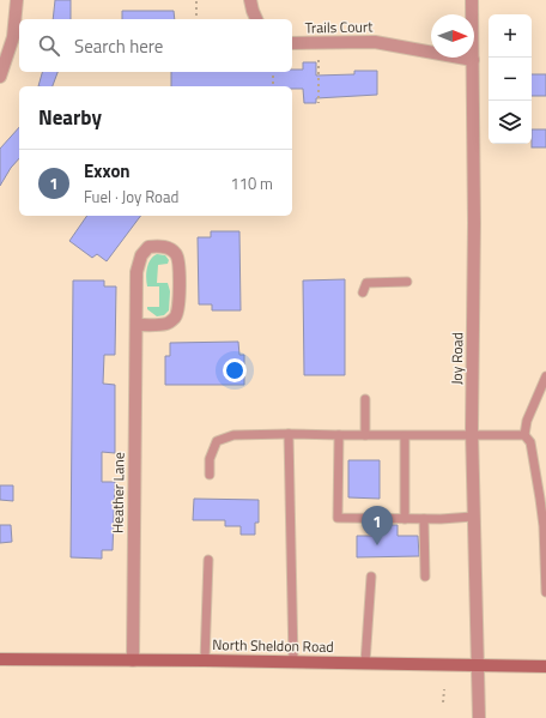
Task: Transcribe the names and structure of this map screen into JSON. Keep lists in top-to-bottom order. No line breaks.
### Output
{"streets":{"main road":["North Sheldon Road"],"street":["Trails Court","Joy Road","Heather Lane"]},"crossings":[["Trails Court","Joy Road"],["Joy Road","North Sheldon Road"],["Heather Lane","North Sheldon Road"]],"north":"right","page":{"map_buttons":["+","−"],"search":"Search here","heading":"Nearby","list":[{"mark":"1","name":"Exxon","note":"Fuel · Joy Road","value":"110 m"}],"pins":"1"}}
